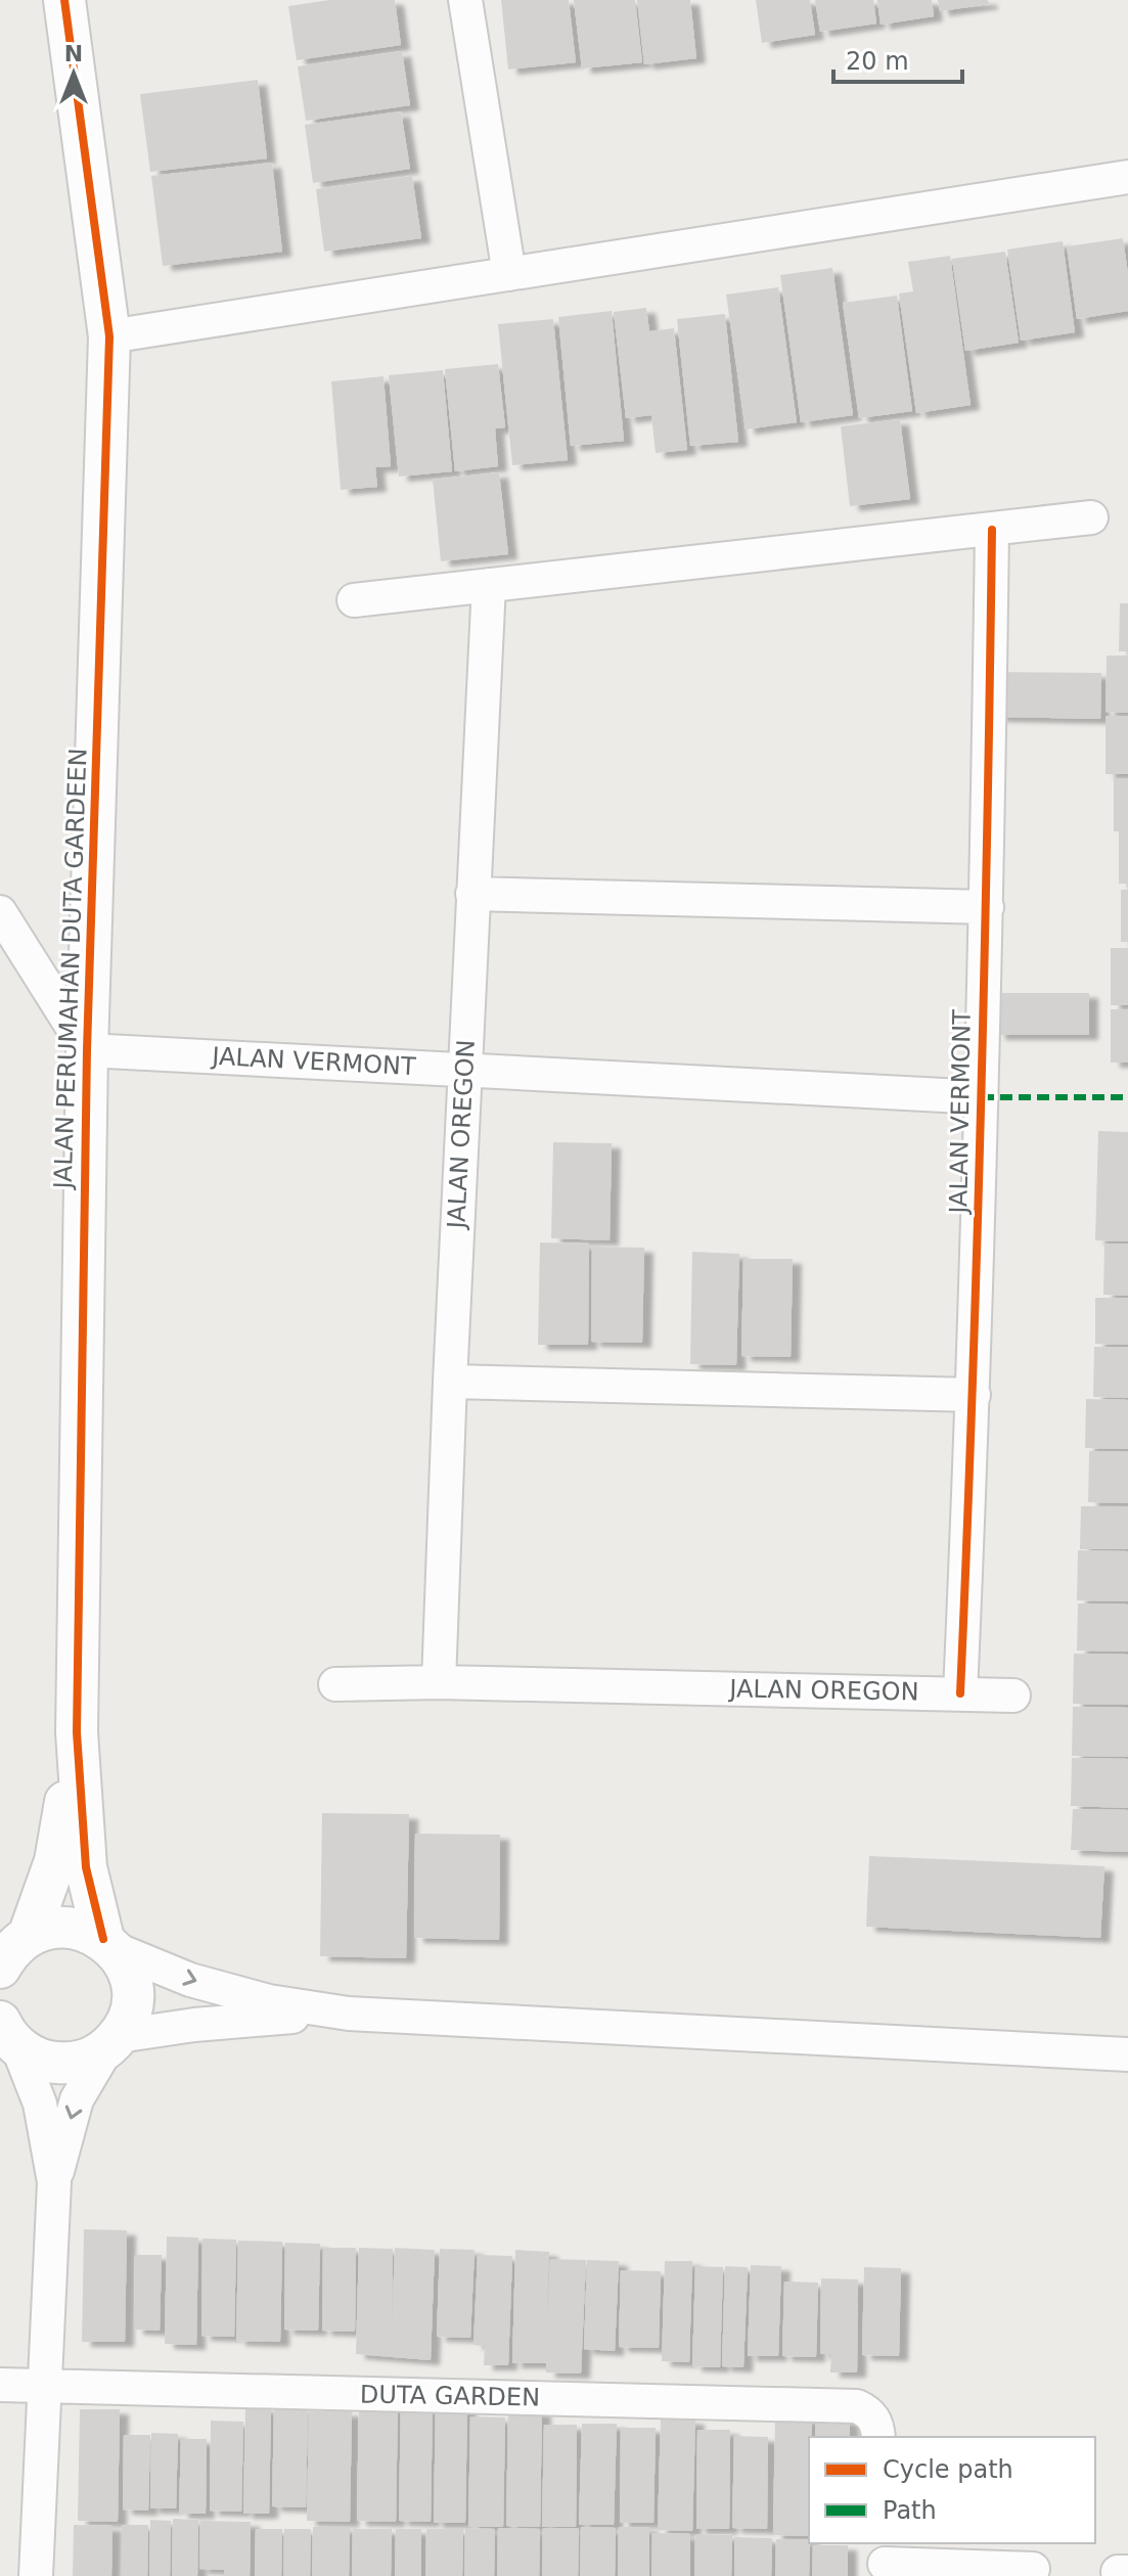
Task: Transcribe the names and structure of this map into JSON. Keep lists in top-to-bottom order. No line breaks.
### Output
{"streets":{"street":["JALAN PERUMAHAN DUTA GARDEEN","JALAN VERMONT","JALAN OREGON","DUTA GARDEN"]},"crossings":[["JALAN PERUMAHAN DUTA GARDEEN","JALAN VERMONT"],["JALAN VERMONT","JALAN OREGON"]],"legend":["Cycle path","Path"],"scale_bar":"20 m","north":"top"}
